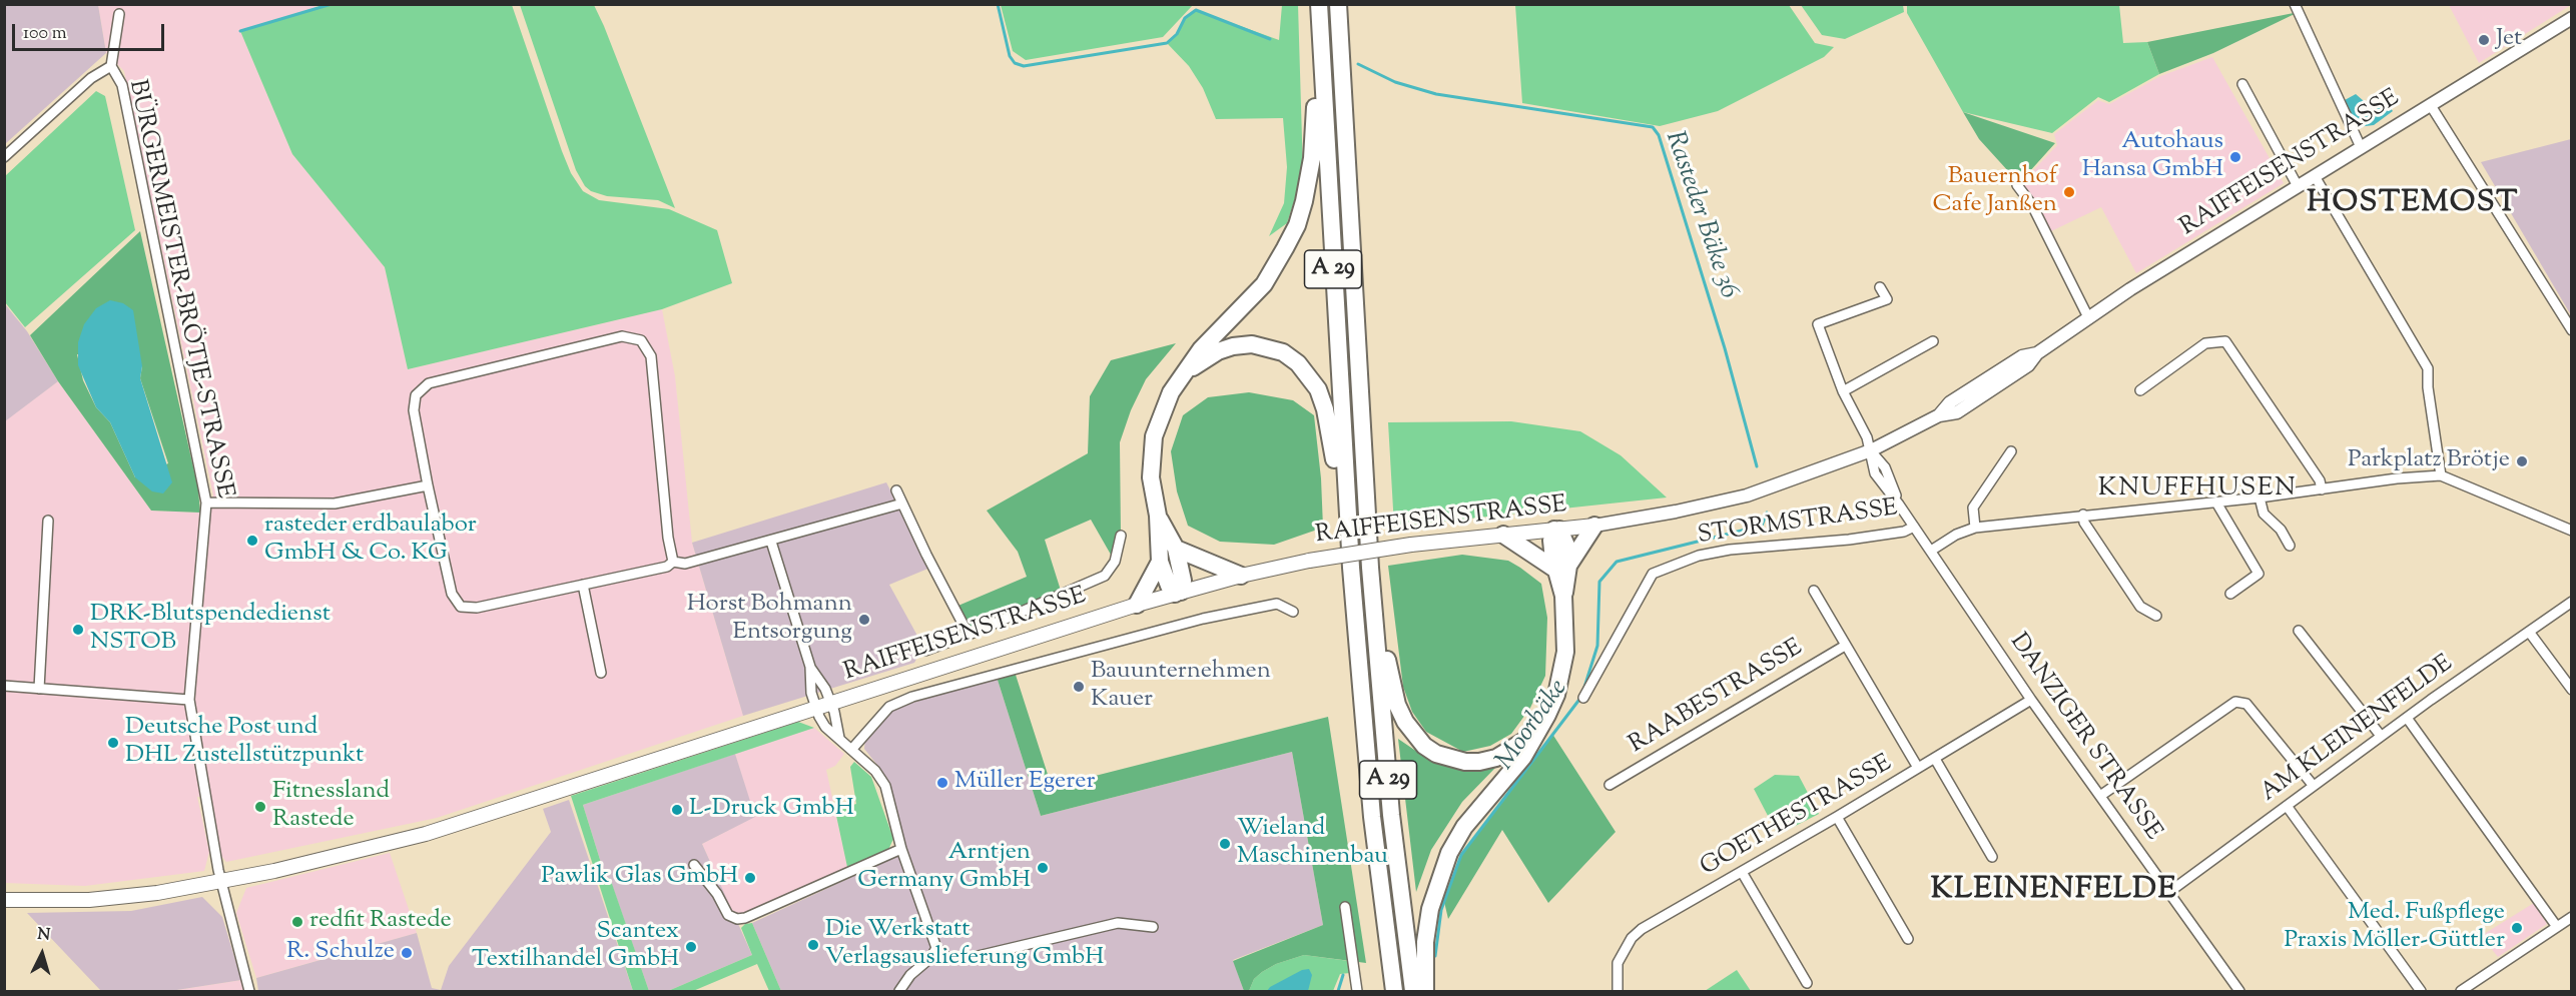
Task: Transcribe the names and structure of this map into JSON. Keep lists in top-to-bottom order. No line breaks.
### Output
{"streets":{"highway":["A 29"],"main road":["RAIFFEISENSTRASSE"],"street":["BÜRGERMEISTER-BRÖTJE-STRASSE","STORMSTRASSE","RAABESTRASSE","AM KLEINENFELDE","DANZIGER STRASSE","GOETHESTRASSE"]},"crossings":[["RAIFFEISENSTRASSE","A 29"],["RAIFFEISENSTRASSE","BÜRGERMEISTER-BRÖTJE-STRASSE"],["RAIFFEISENSTRASSE","DANZIGER STRASSE"],["STORMSTRASSE","DANZIGER STRASSE"],["AM KLEINENFELDE","DANZIGER STRASSE"],["DANZIGER STRASSE","GOETHESTRASSE"]],"districts":["HOSTEMOST","KNUFFHUSEN","KLEINENFELDE"],"water":["Rasteder Bäke 36","Moorbäke"],"places":["Jet","Autohaus Hansa GmbH","Bauernhof Cafe Janßen","Parkplatz Brötje","rasteder erdbaulabor GmbH & Co. KG","Horst Bohmann Entsorgung","DRK-Blutspendedienst NSTOB","Bauunternehmen Kauer","Deutsche Post und DHL Zustellstützpunkt","Müller Egerer","Fitnessland Rastede","L-Druck GmbH","Wieland Maschinenbau","Arntjen Germany GmbH","Pawlik Glas GmbH","redfit Rastede","Med. Fußpflege Praxis Möller-Güttler","Die Werkstatt Verlagsauslieferung GmbH","Scantex Textilhandel GmbH","R. Schulze"],"scale_bar":"100 m","north":"top"}
